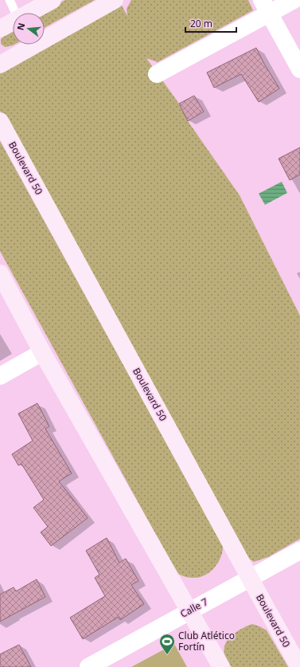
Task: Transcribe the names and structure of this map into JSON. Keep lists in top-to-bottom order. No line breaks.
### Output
{"streets":{"main road":["Boulevard 50"],"street":["Calle 7"]},"crossings":[["Boulevard 50","Calle 7"]],"places":{"sports":["Club Atlético Fortín"]},"scale_bar":"20 m","north":"left"}
